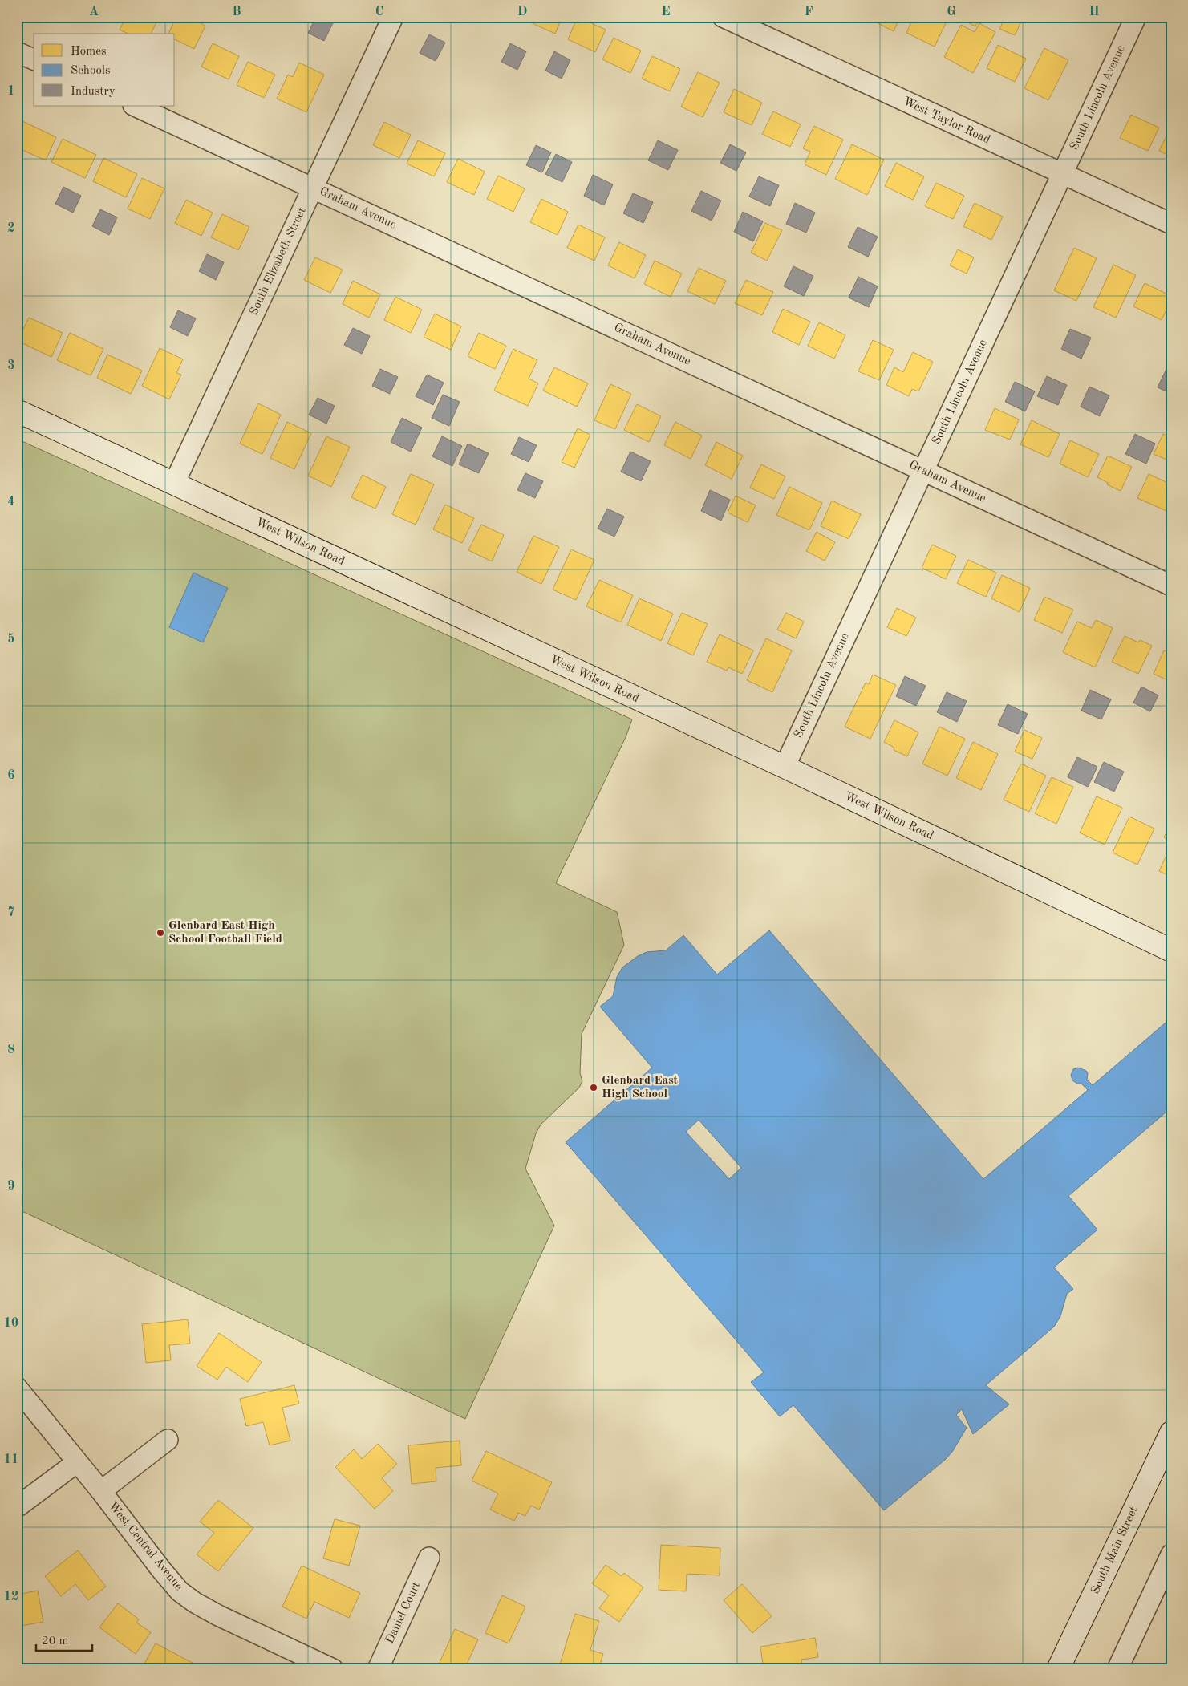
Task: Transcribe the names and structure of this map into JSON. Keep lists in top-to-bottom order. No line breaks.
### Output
{"streets":{"street":["South Lincoln Avenue","West Taylor Road","Graham Avenue","South Elizabeth Street","West Wilson Road","West Central Avenue","South Main Street","Daniel Court"]},"crossings":[["South Lincoln Avenue","West Taylor Road"],["South Lincoln Avenue","Graham Avenue"],["South Lincoln Avenue","West Wilson Road"],["Graham Avenue","South Elizabeth Street"],["South Elizabeth Street","West Wilson Road"]],"places":["Glenbard East High School Football Field","Glenbard East High School"],"legend":["Homes","Schools","Industry"],"scale_bar":"20 m","grid":{"columns":["A","B","C","D","E","F","G","H"],"rows":["1","2","3","4","5","6","7","8","9","10","11","12"]}}
